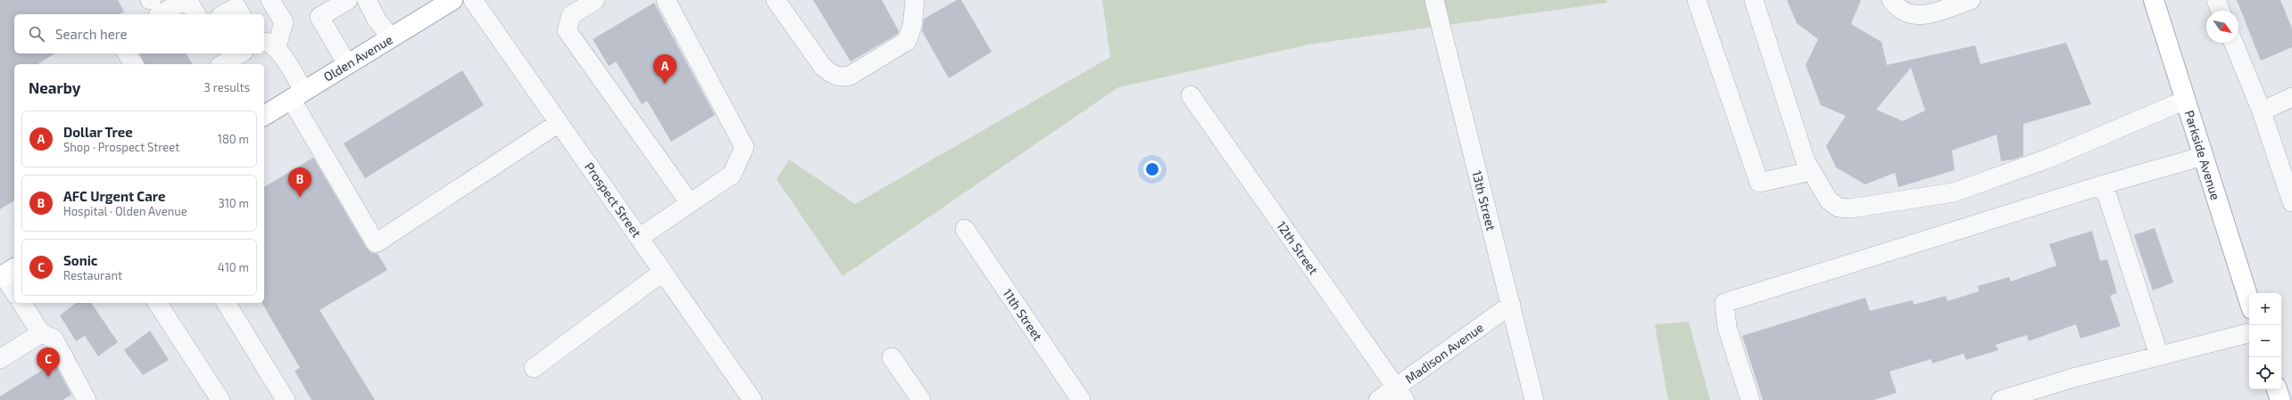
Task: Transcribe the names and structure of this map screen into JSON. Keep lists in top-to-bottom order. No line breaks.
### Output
{"streets":{"main road":["Olden Avenue","Parkside Avenue"],"street":["Prospect Street","13th Street","12th Street","11th Street","Madison Avenue"]},"crossings":[["13th Street","Madison Avenue"],["12th Street","Madison Avenue"]],"north":"bottom right","page":{"search":"Search here","pins":["A","B","C"],"heading":["Nearby","3 results"],"list":[{"mark":"A","name":"Dollar Tree","note":"Shop · Prospect Street","value":"180 m"},{"mark":"B","name":"AFC Urgent Care","note":"Hospital · Olden Avenue","value":"310 m"},{"mark":"C","name":"Sonic","note":"Restaurant","value":"410 m"}],"map_buttons":["+","−"]}}
